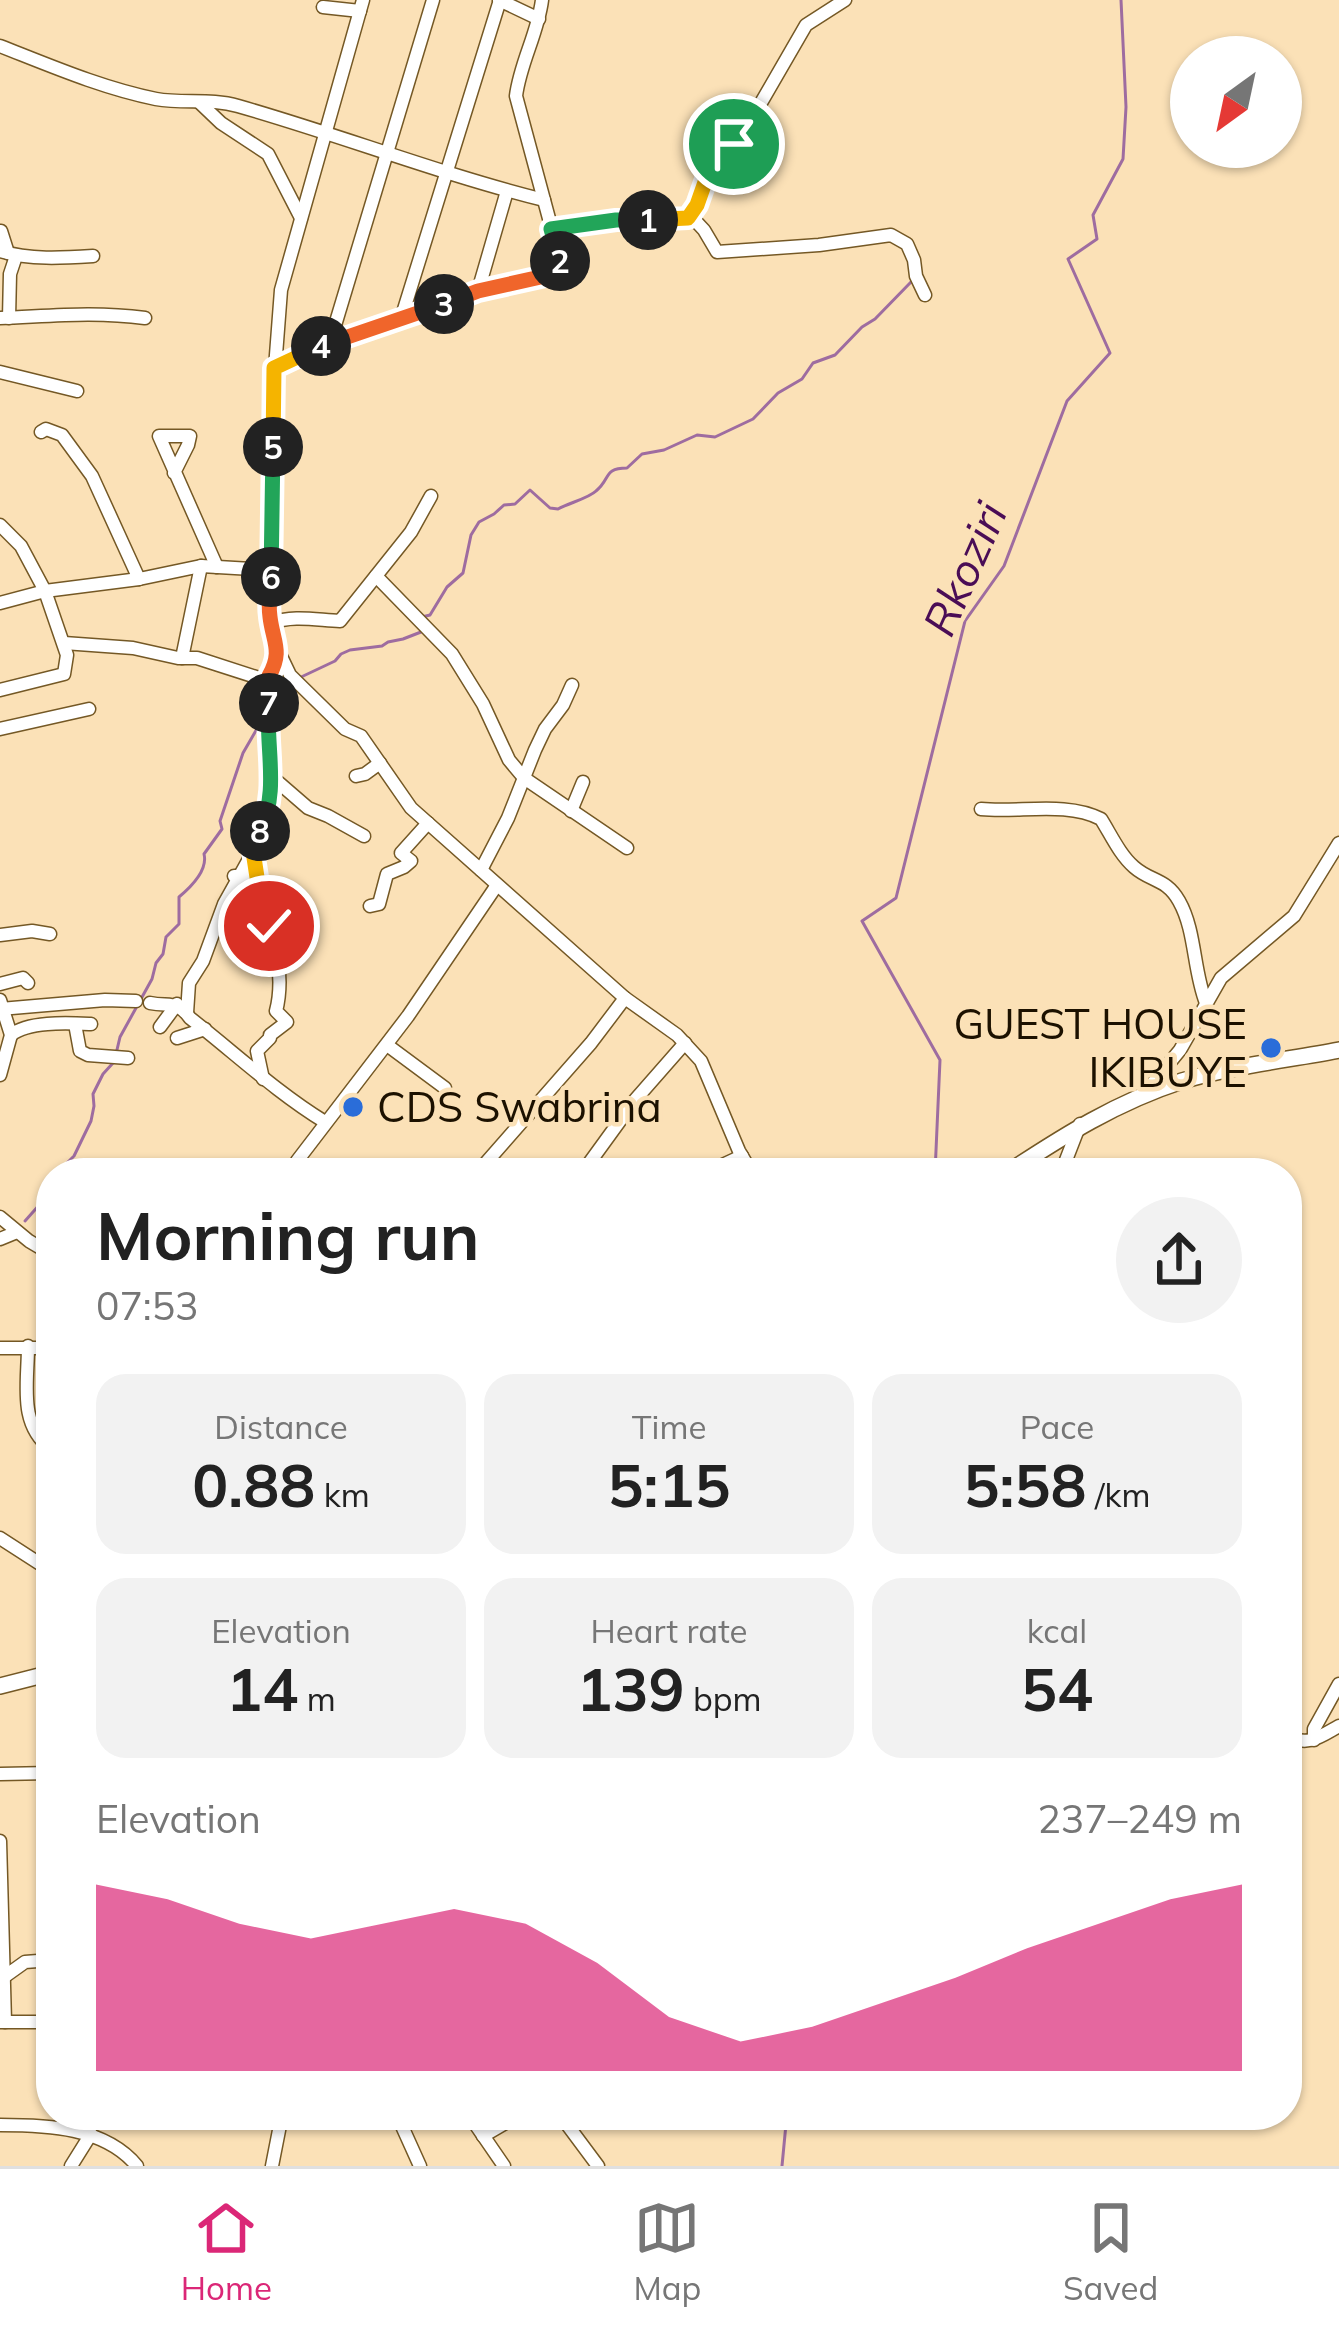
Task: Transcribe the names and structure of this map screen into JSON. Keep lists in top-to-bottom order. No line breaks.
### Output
{"water":["Rkoziri"],"places":["GUEST HOUSE IKIBUYE","CDS Swabrina"],"north":"bottom left","page":{"pins":["1","2","3","4","5","6","7","8"],"heading":["Morning run","07:53"],"stats":[["Distance","0.88 km"],["Time","5:15"],["Pace","5:58 /km"],["Elevation","14 m"],["Heart rate","139 bpm"],["kcal","54"]],"chart":["Elevation","237–249 m"],"tabs":["Home","Map","Saved"]}}
